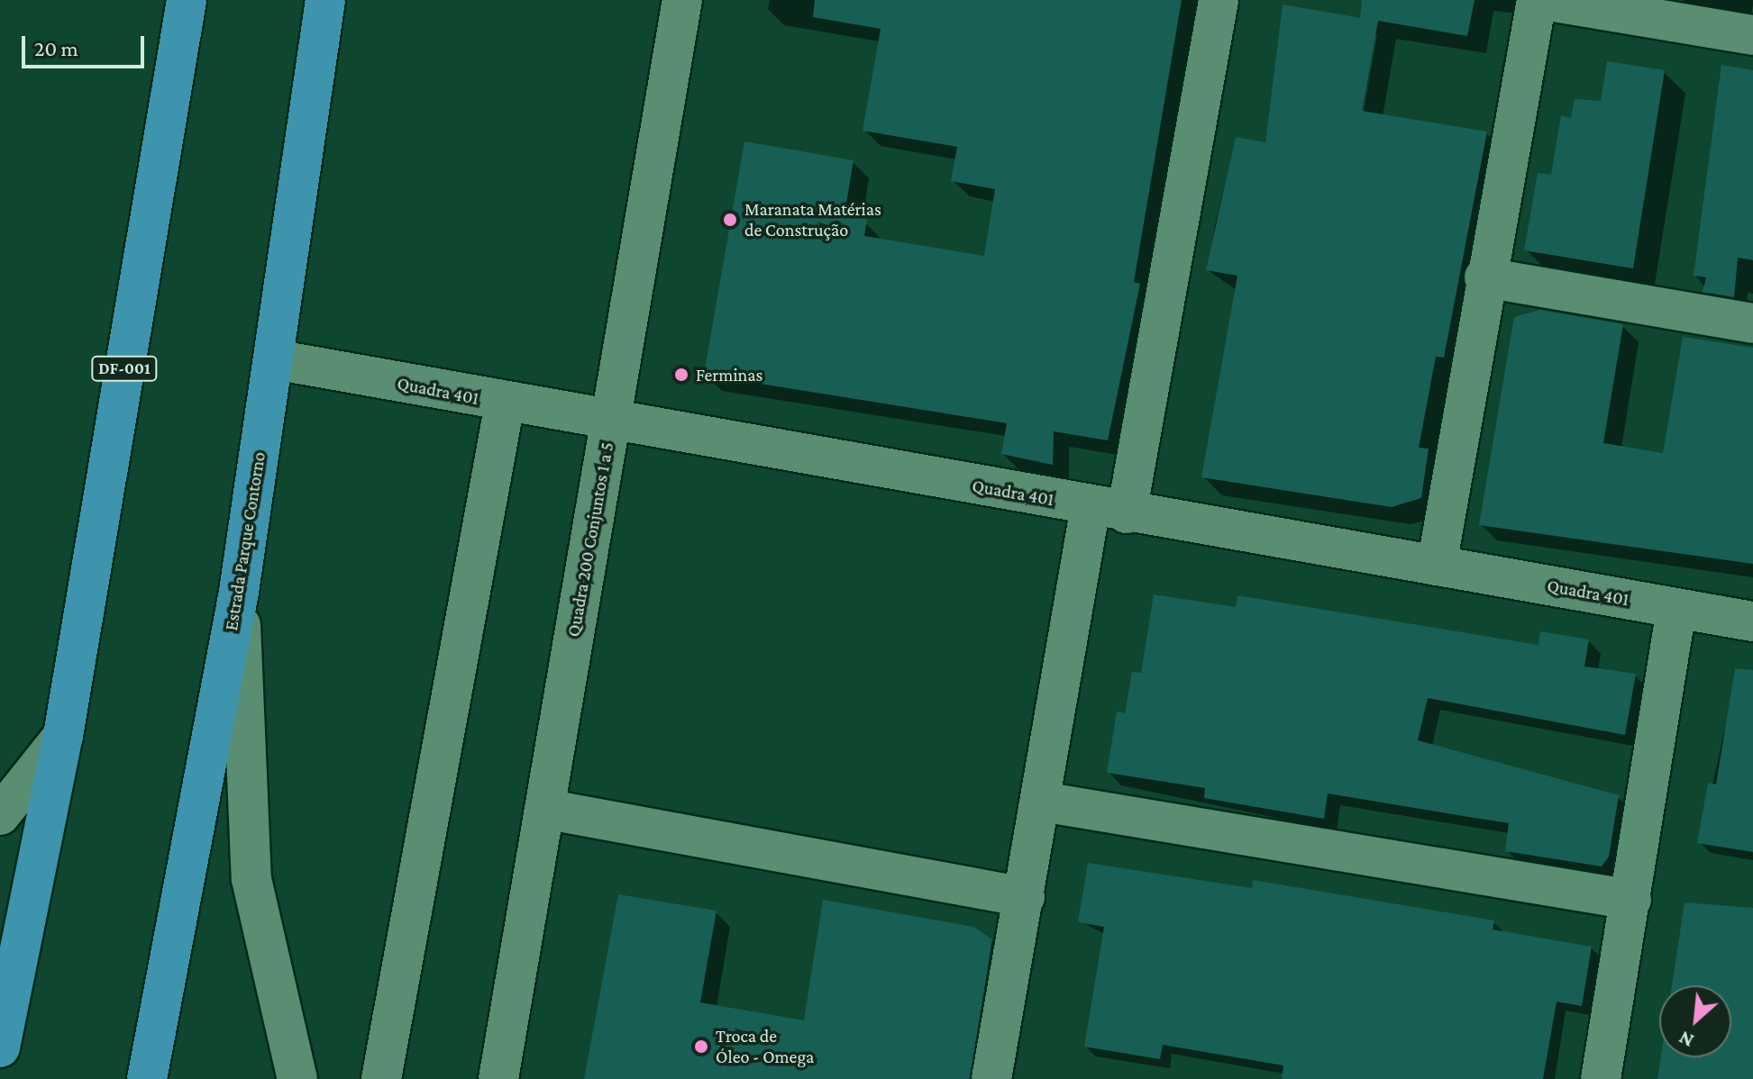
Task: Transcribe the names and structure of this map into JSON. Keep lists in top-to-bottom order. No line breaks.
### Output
{"streets":{"highway":["DF-001","Estrada Parque Contorno"],"street":["Quadra 401","Quadra 200 Conjuntos 1 a 5"]},"crossings":[["Quadra 401","Quadra 200 Conjuntos 1 a 5"],["Quadra 401","Estrada Parque Contorno"]],"places":["Maranata Matérias de Construção","Ferminas","Troca de Óleo - Omega"],"scale_bar":"20 m","north":"bottom left"}
